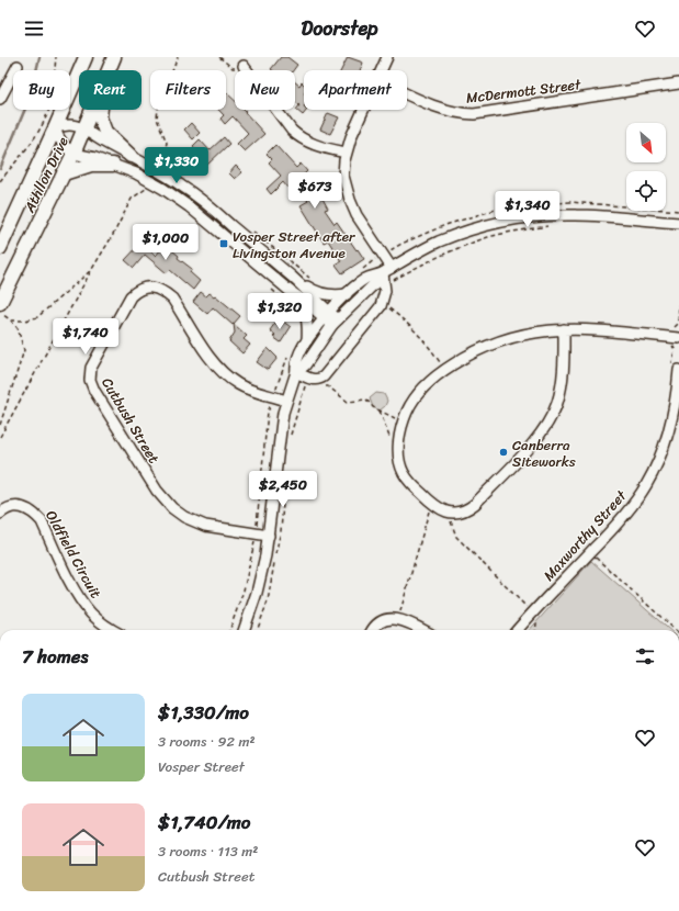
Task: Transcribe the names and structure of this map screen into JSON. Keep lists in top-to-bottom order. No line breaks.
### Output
{"streets":{"main road":["Athllon Drive"],"street":["McDermott Street","Cutbush Street","Maxworthy Street","Oldfield Circuit"]},"places":{"transit":["Vosper Street after Livingston Avenue"],"other":["Canberra Siteworks"]},"north":"bottom right","page":{"header":"Doorstep","chip":["Buy","Rent","Filters","New","Apartment"],"price":["$1,330","$673","$1,340","$1,000","$1,320","$1,740","$2,450"],"heading":"7 homes","list":[{"name":"$1,330/mo","note":"3 rooms · 92 m² · Vosper Street"},{"name":"$1,740/mo","note":"3 rooms · 113 m² · Cutbush Street"}]}}
